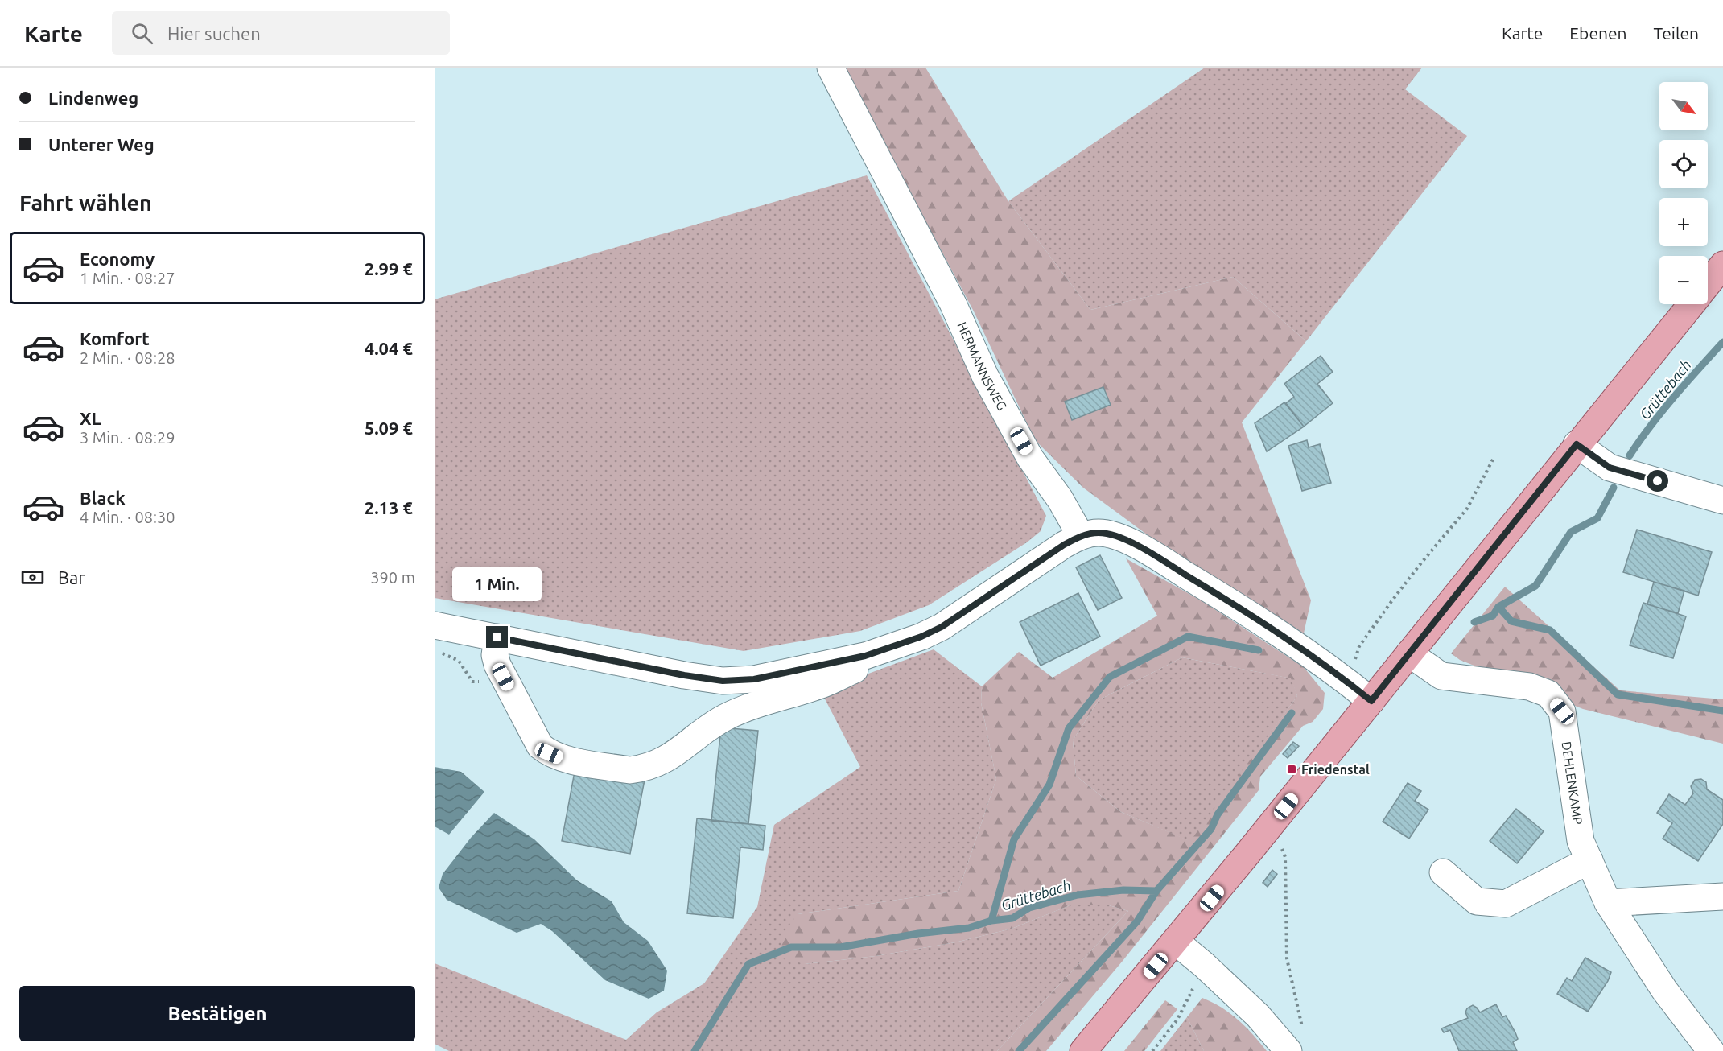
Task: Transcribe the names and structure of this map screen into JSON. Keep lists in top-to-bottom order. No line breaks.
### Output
{"streets":{"street":["HERMANNSWEG","DEHLENKAMP"]},"water":["Grüttebach"],"places":{"transit":["Friedenstal"]},"north":"bottom right","page":{"header":"Karte","search":"Hier suchen","nav":["Karte","Ebenen","Teilen"],"banner":["Lindenweg","Unterer Weg"],"map_buttons":["+","−"],"heading":"Fahrt wählen","list":[{"name":"Economy","note":"1 Min. · 08:27","value":"2.99 €"},{"name":"Komfort","note":"2 Min. · 08:28","value":"4.04 €"},{"name":"XL","note":"3 Min. · 08:29","value":"5.09 €"},{"name":"Black","note":"4 Min. · 08:30","value":"2.13 €"}],"pay":["Bar","390 m"],"bubble":"1 Min.","buttons":"Bestätigen"}}
